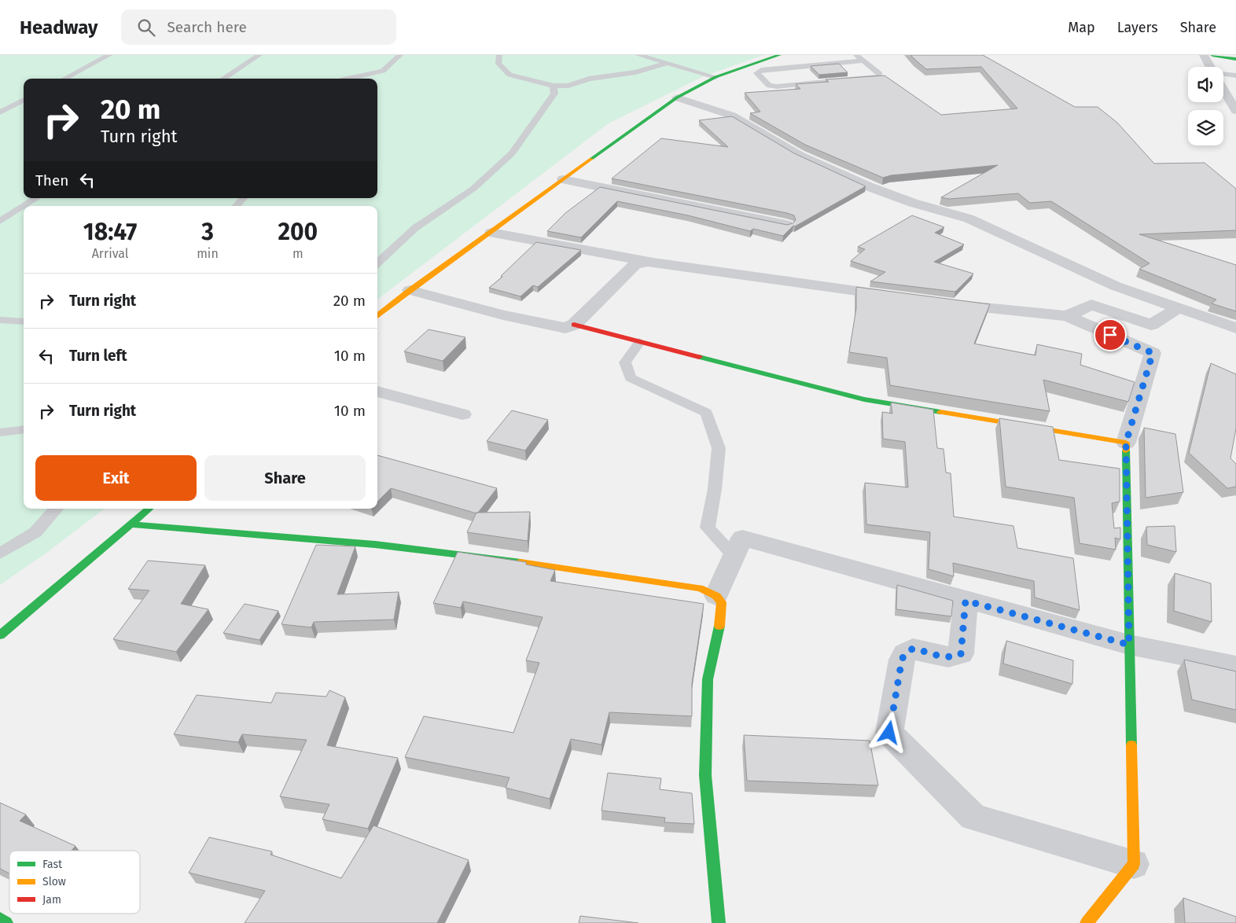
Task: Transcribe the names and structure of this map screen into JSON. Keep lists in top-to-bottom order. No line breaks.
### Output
{"legend":["Fast","Slow","Jam"],"page":{"header":"Headway","search":"Search here","nav":["Map","Layers","Share"],"turn":["20 m","Turn right"],"then":"Then","eta":["18:47","Arrival","3","min","200","m"],"list":[{"name":"Turn right","value":"20 m"},{"name":"Turn left","value":"10 m"},{"name":"Turn right","value":"10 m"}],"buttons":["Exit","Share"]}}
